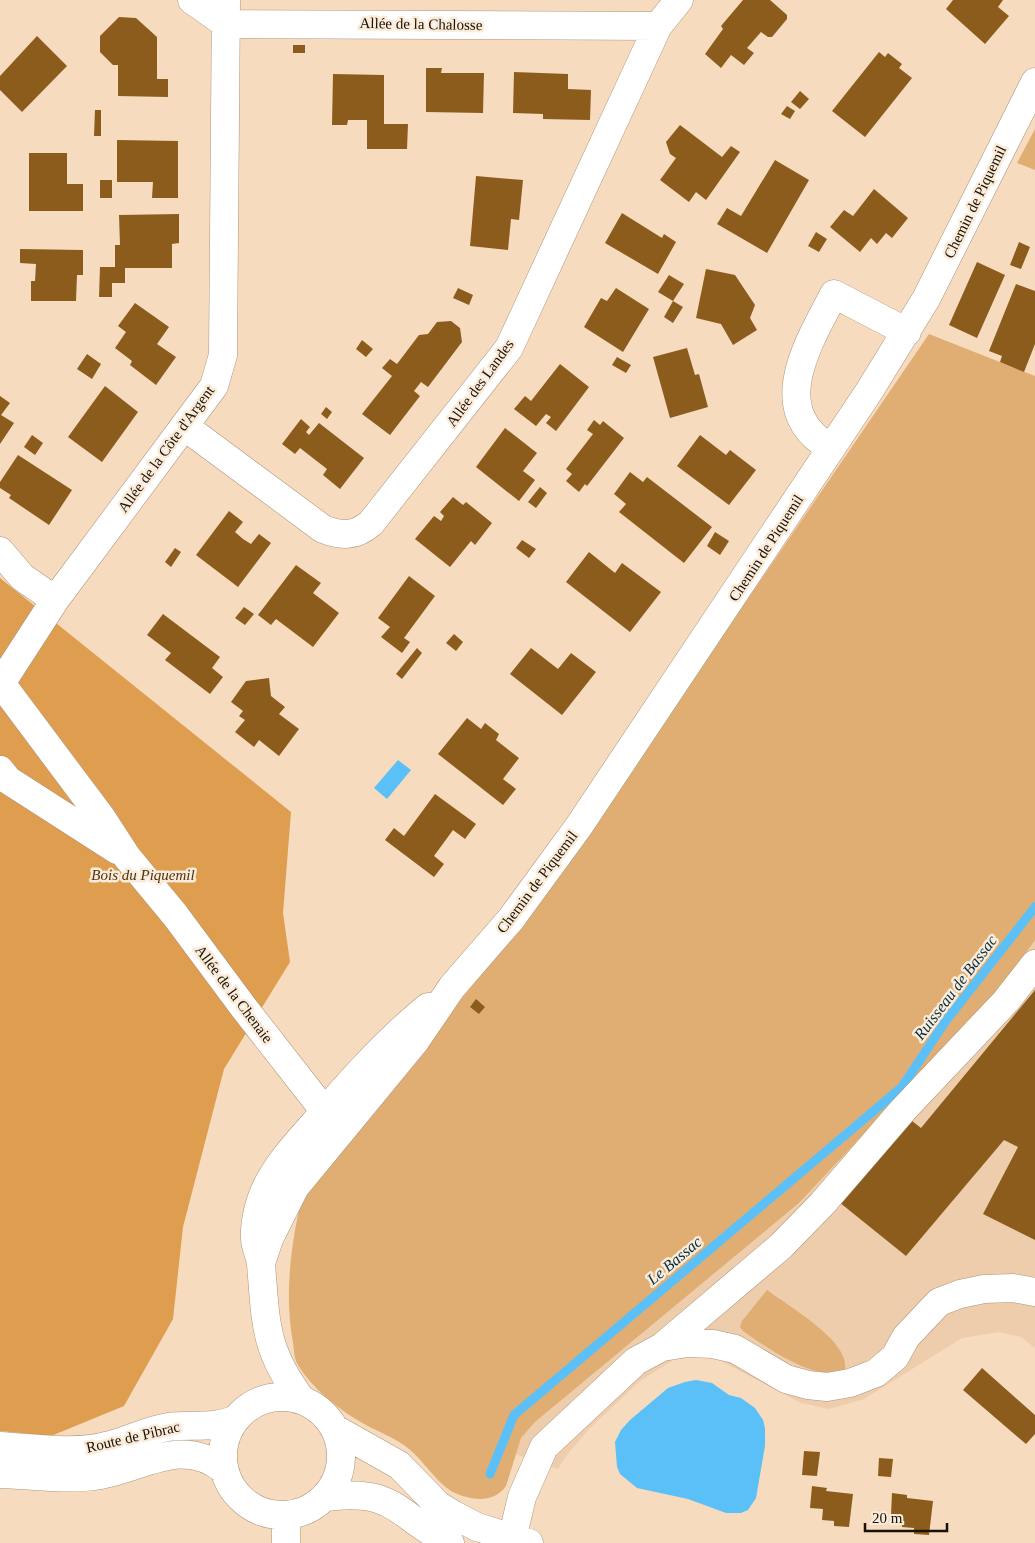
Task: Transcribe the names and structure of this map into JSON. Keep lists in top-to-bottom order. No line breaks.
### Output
{"streets":{"street":["Allée de la Chalosse","Chemin de Piquemil","Allée des Landes","Allée de la Côte d'Argent","Allée de la Chenaie","Route de Pibrac"]},"crossings":[["Allée de la Chalosse","Allée des Landes"],["Allée de la Chalosse","Allée de la Côte d'Argent"],["Chemin de Piquemil","Allée de la Chenaie"],["Chemin de Piquemil","Route de Pibrac"],["Allée des Landes","Allée de la Côte d'Argent"],["Allée de la Côte d'Argent","Allée de la Chenaie"]],"water":["Ruisseau de Bassac","Le Bassac"],"parks":["Bois du Piquemil"],"scale_bar":"20 m"}
